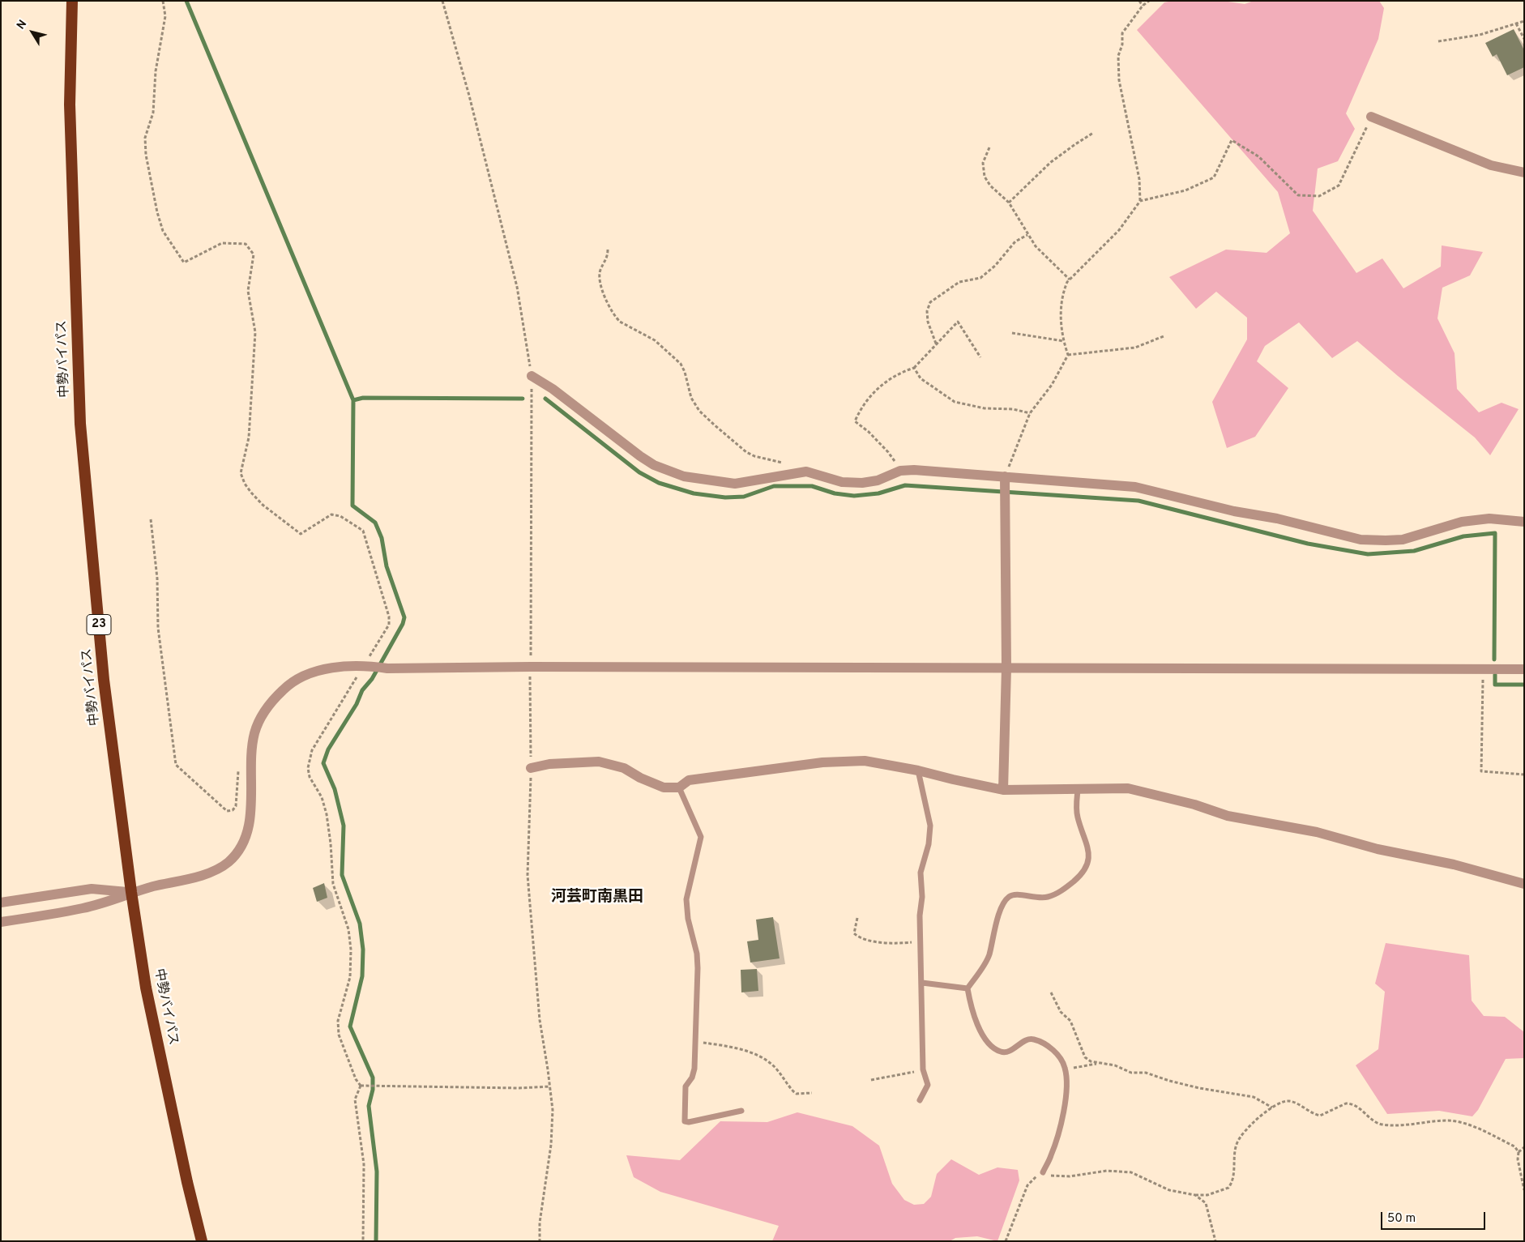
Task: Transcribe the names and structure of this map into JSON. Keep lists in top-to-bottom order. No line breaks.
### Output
{"streets":{"highway":["中勢バイパス","23"]},"districts":["河芸町南黒田"],"scale_bar":"50 m","north":"top left"}
